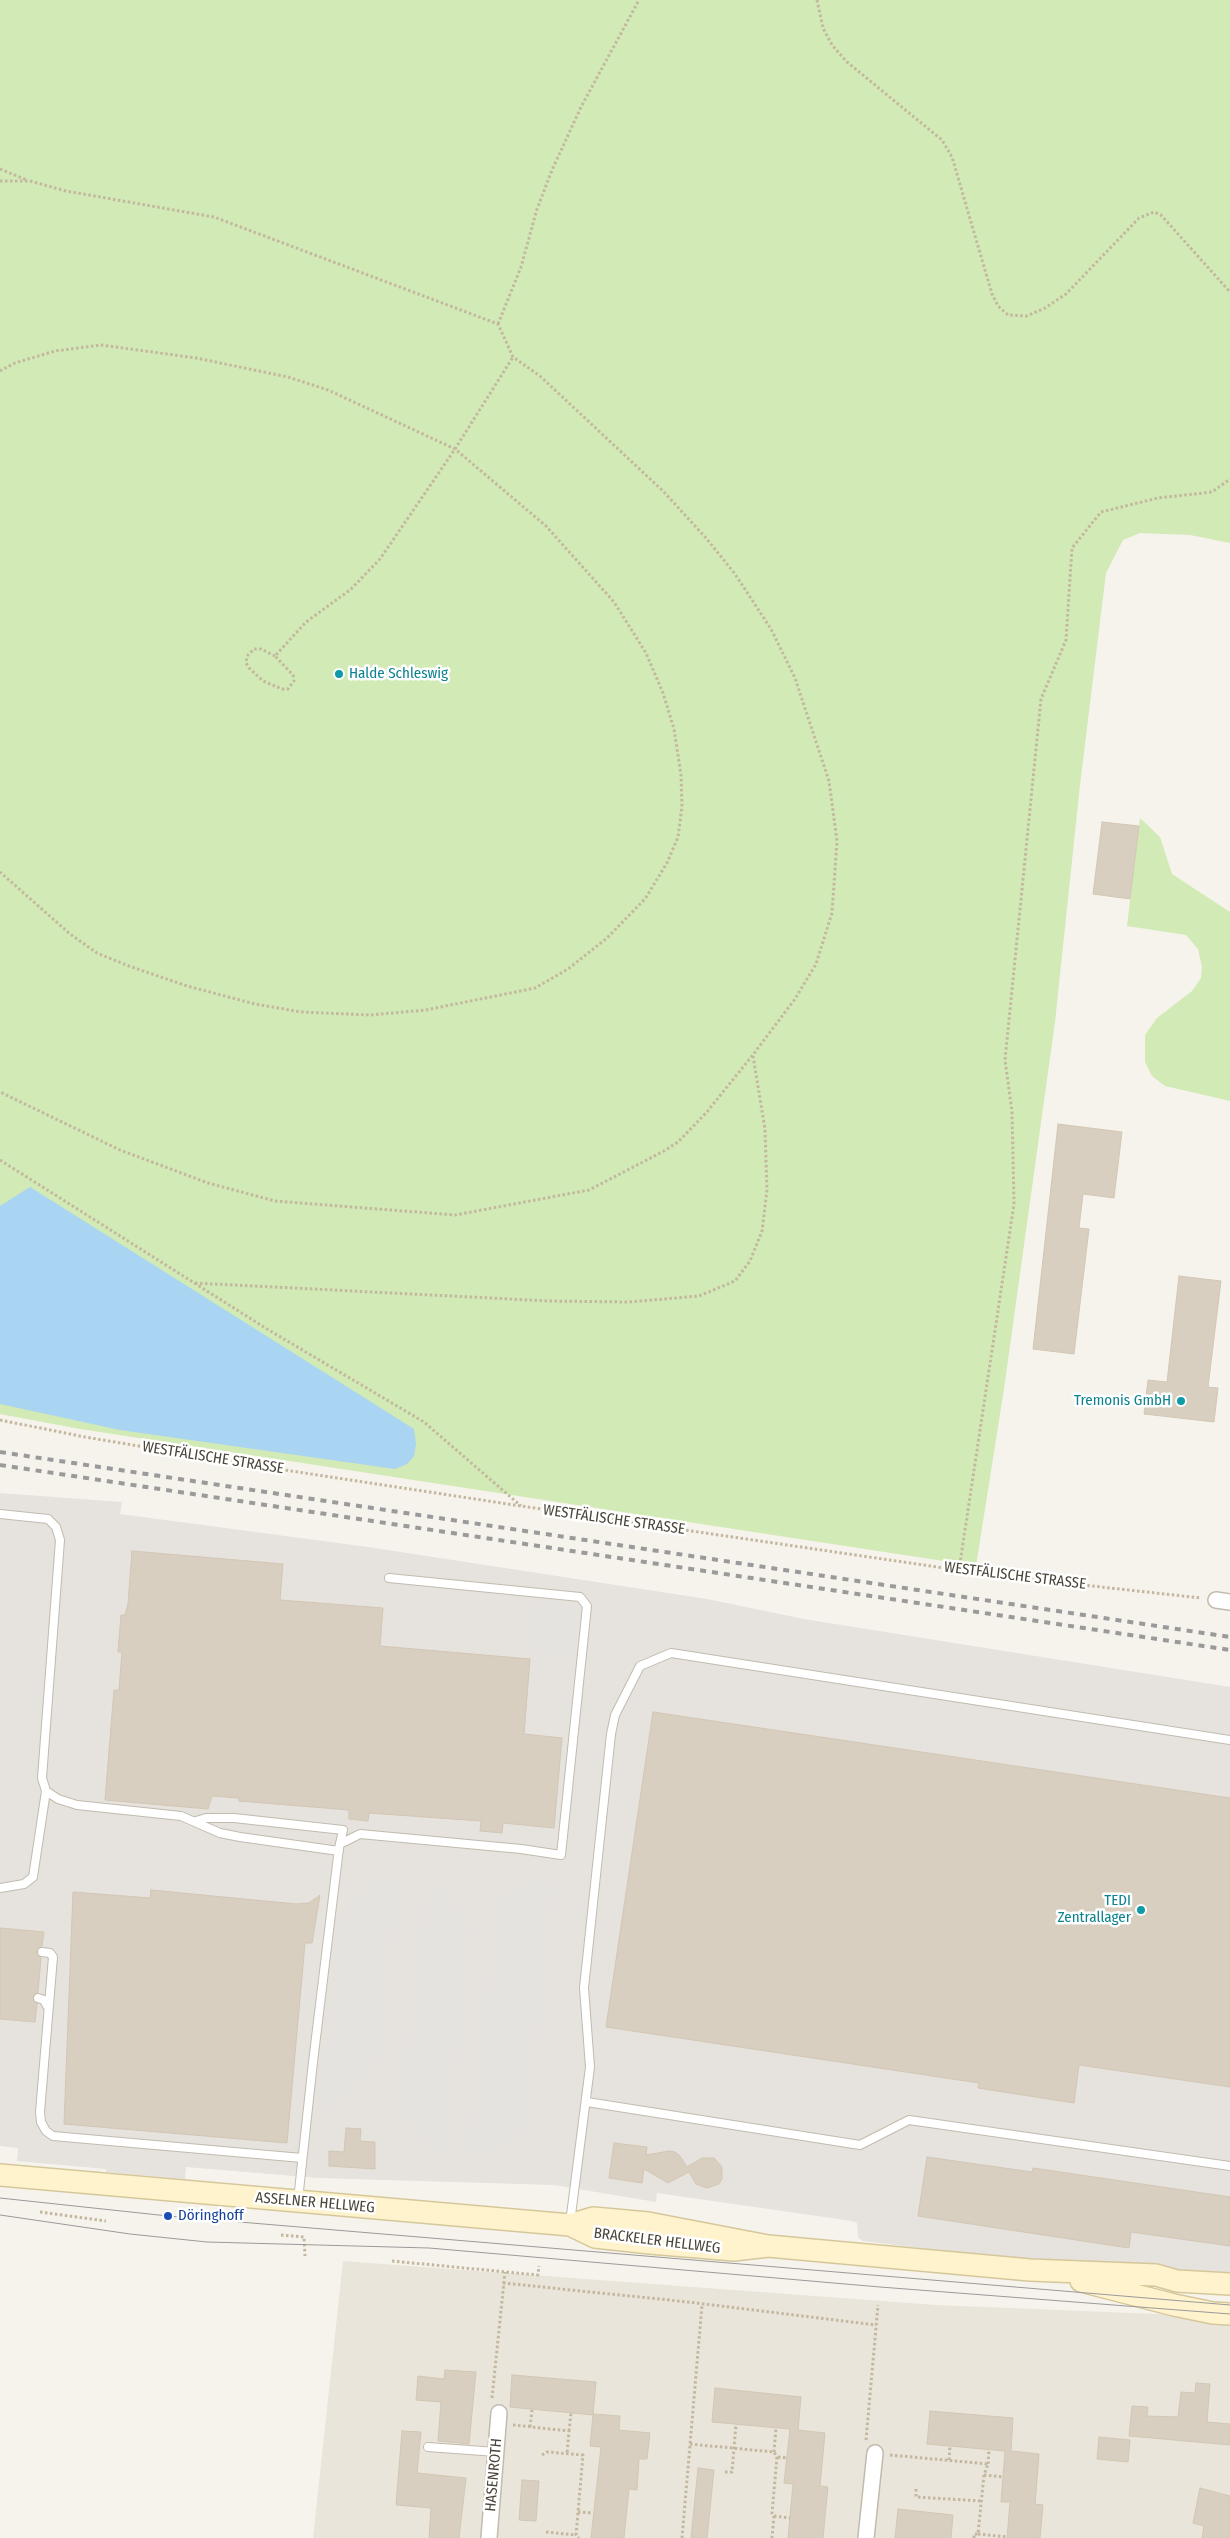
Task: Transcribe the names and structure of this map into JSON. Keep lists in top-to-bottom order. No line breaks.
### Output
{"streets":{"main road":["ASSELNER HELLWEG","BRACKELER HELLWEG"],"street":["HASENROTH"],"path":["WESTFÄLISCHE STRASSE"]},"crossings":[["ASSELNER HELLWEG","BRACKELER HELLWEG"]],"places":["Halde Schleswig","Tremonis GmbH","TEDI Zentrallager","Döringhoff"]}
